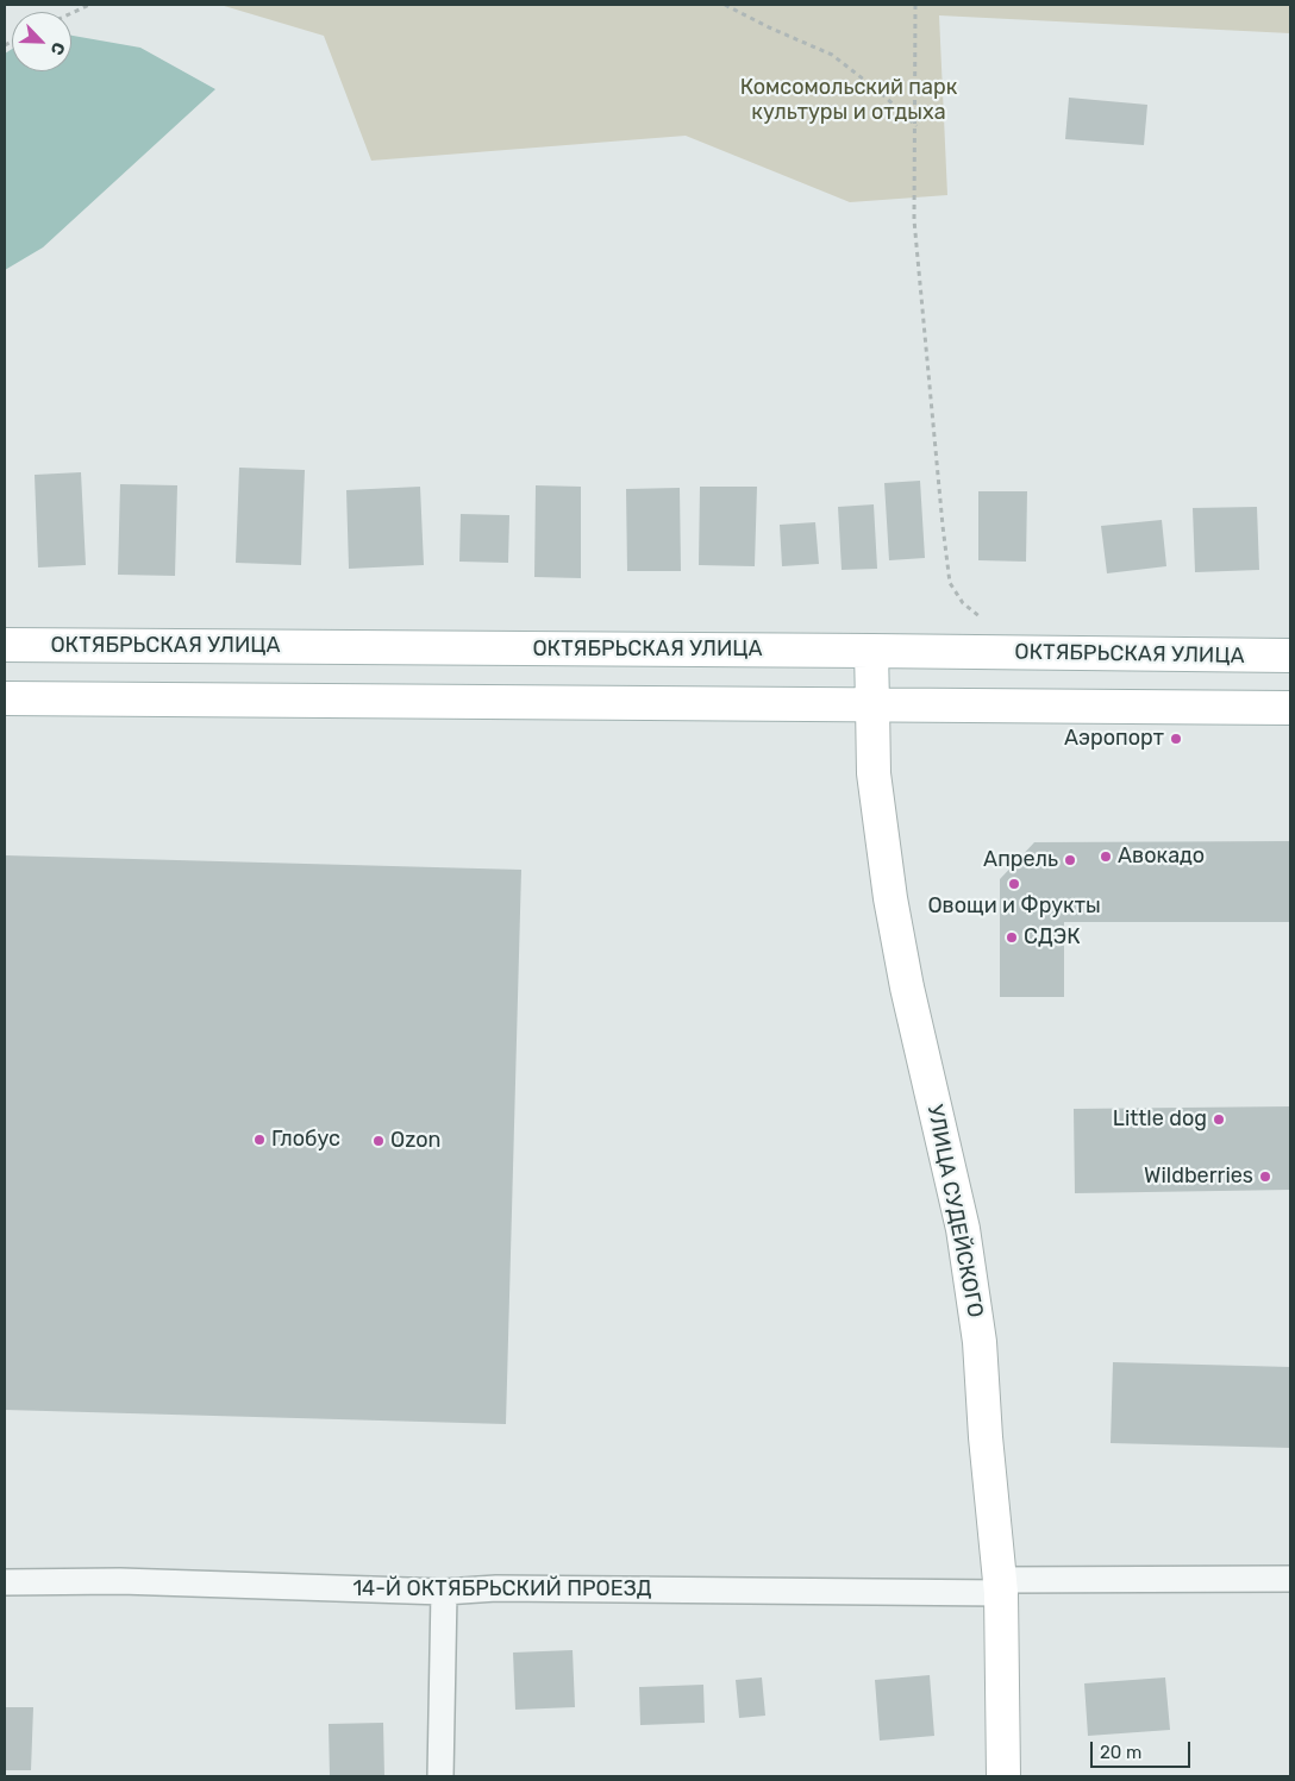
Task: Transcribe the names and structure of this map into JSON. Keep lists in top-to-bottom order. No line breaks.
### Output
{"streets":{"main road":["ОКТЯБРЬСКАЯ УЛИЦА","УЛИЦА СУДЕЙСКОГО"],"street":["14-Й ОКТЯБРЬСКИЙ ПРОЕЗД"]},"crossings":[["ОКТЯБРЬСКАЯ УЛИЦА","УЛИЦА СУДЕЙСКОГО"],["УЛИЦА СУДЕЙСКОГО","14-Й ОКТЯБРЬСКИЙ ПРОЕЗД"]],"parks":["Комсомольский парк культуры и отдыха"],"places":["Аэропорт","Авокадо","Апрель","Овощи и Фрукты","СДЭК","Little dog","Глобус","Ozon","Wildberries"],"scale_bar":"20 m","north":"bottom right"}
